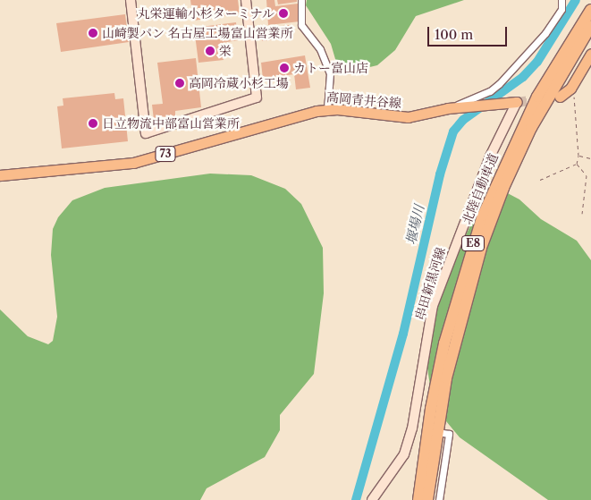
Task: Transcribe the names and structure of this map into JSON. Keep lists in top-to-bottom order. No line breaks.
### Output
{"streets":{"highway":["北陸自動車道","E8"],"main road":["高岡青井谷線","73","串田新黒河線"]},"crossings":[["高岡青井谷線","串田新黒河線"]],"water":["堰場川"],"places":["丸栄運輸小杉ターミナル","山崎製パン 名古屋工場富山営業所","栄","カトー富山店","高岡冷蔵小杉工場","日立物流中部富山営業所"],"scale_bar":"100 m"}
